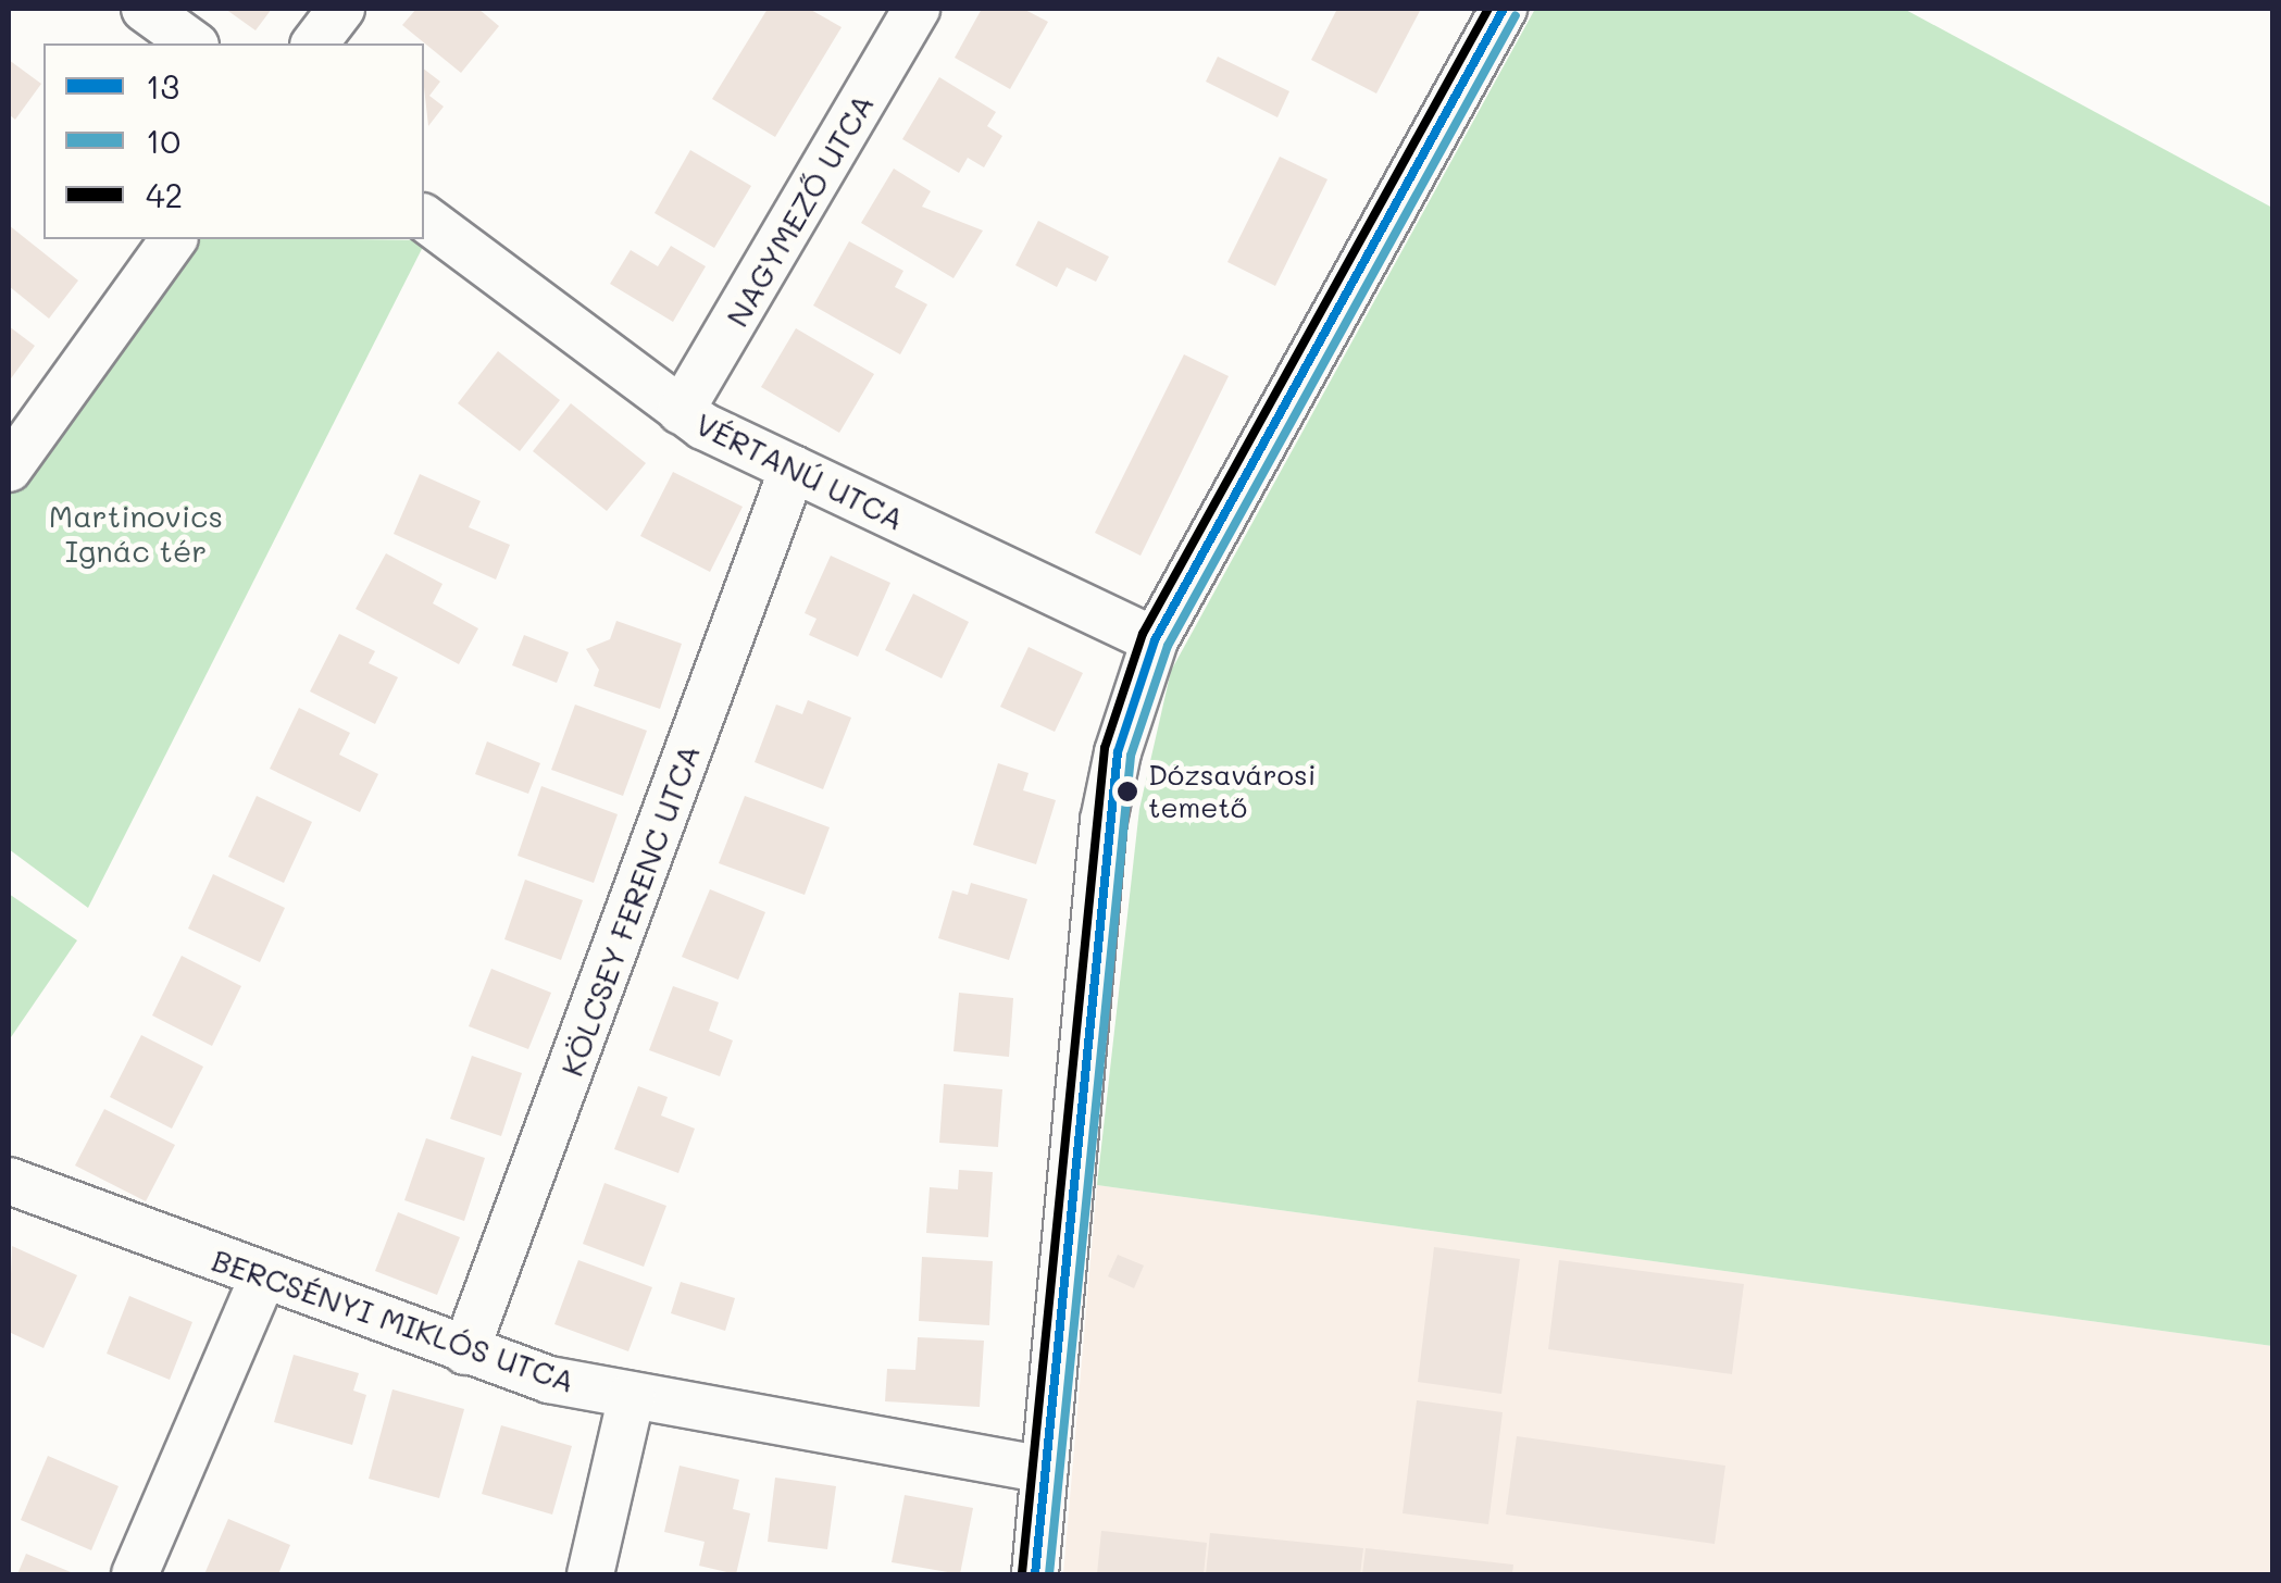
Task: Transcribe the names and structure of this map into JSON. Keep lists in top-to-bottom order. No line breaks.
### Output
{"streets":{"street":["NAGYMEZŐ UTCA","VÉRTANÚ UTCA","KÖLCSEY FERENC UTCA","BERCSÉNYI MIKLÓS UTCA"]},"crossings":[["NAGYMEZŐ UTCA","VÉRTANÚ UTCA"],["VÉRTANÚ UTCA","KÖLCSEY FERENC UTCA"],["KÖLCSEY FERENC UTCA","BERCSÉNYI MIKLÓS UTCA"]],"parks":["Martinovics Ignác tér"],"places":["Dózsavárosi temető"],"lines":["transit line 13","transit line 42","transit line 10"],"legend":["13","10","42"]}
